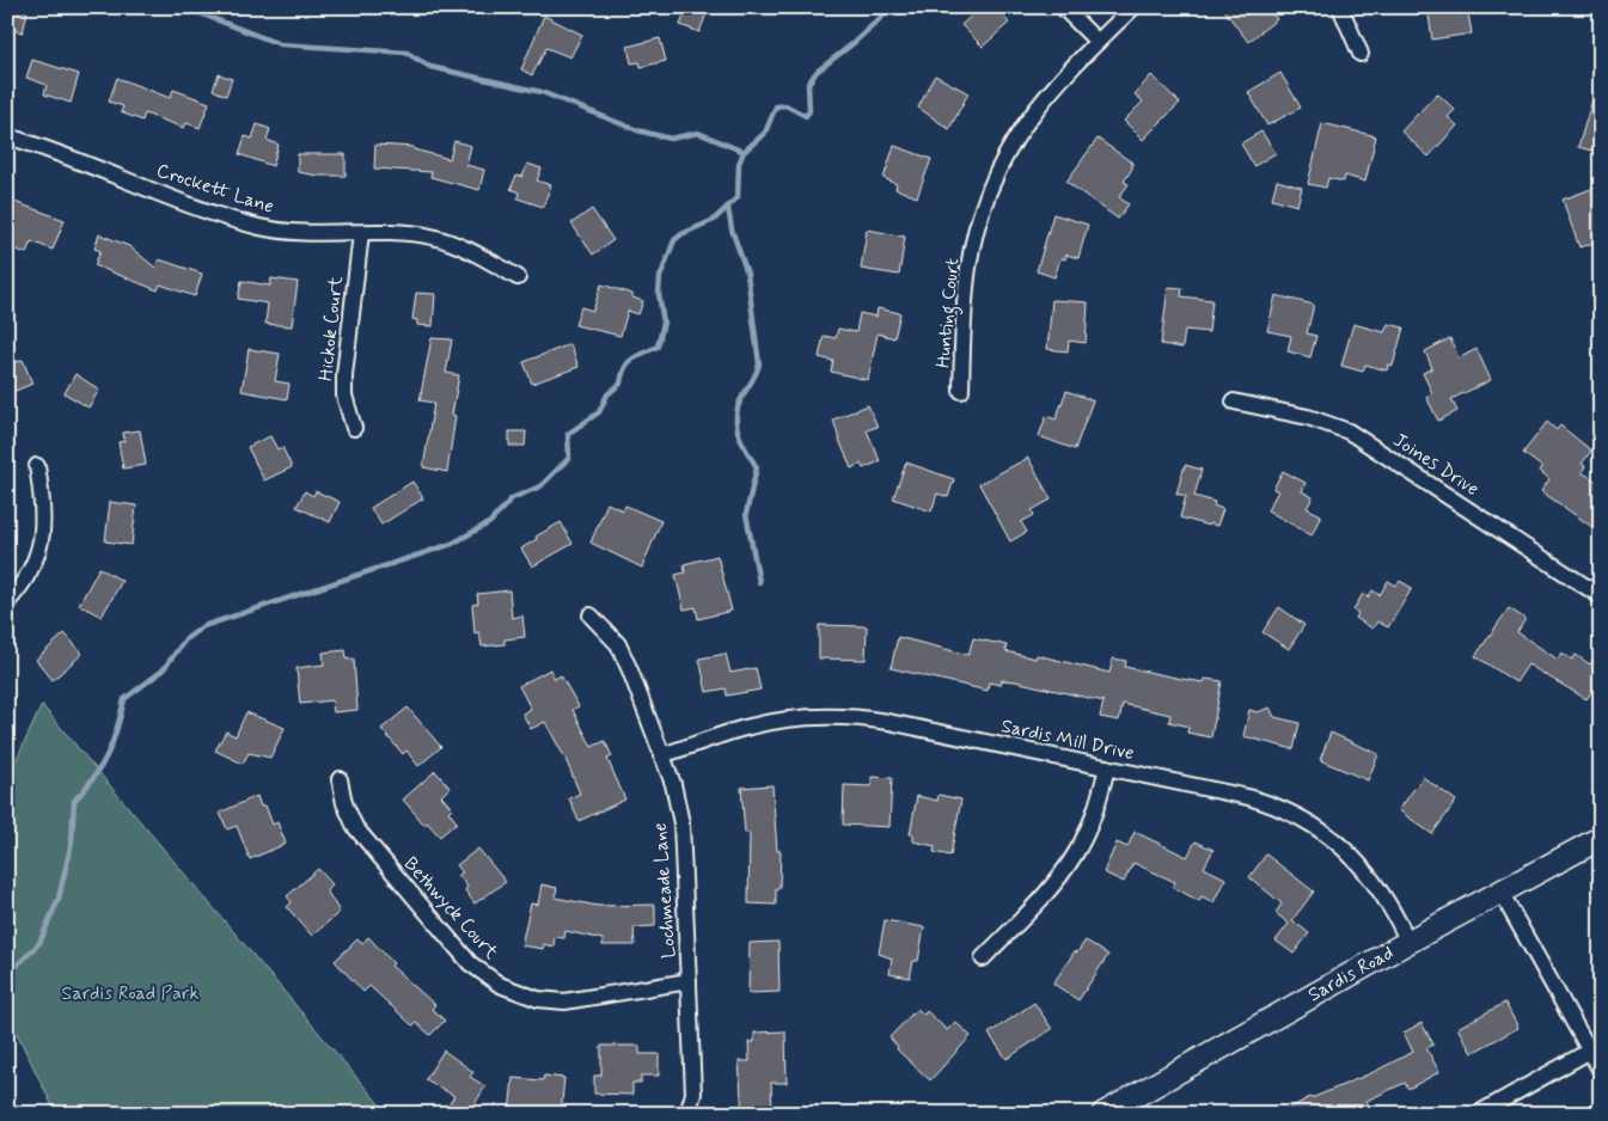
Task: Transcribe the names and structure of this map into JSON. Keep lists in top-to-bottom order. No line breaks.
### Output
{"streets":{"main road":["Sardis Road"],"street":["Crockett Lane","Hunting Court","Hickok Court","Joines Drive","Sardis Mill Drive","Lochmeade Lane","Bethwyck Court"]},"crossings":[["Crockett Lane","Hickok Court"],["Sardis Mill Drive","Lochmeade Lane"],["Sardis Mill Drive","Sardis Road"],["Lochmeade Lane","Bethwyck Court"]],"parks":["Sardis Road Park"]}
